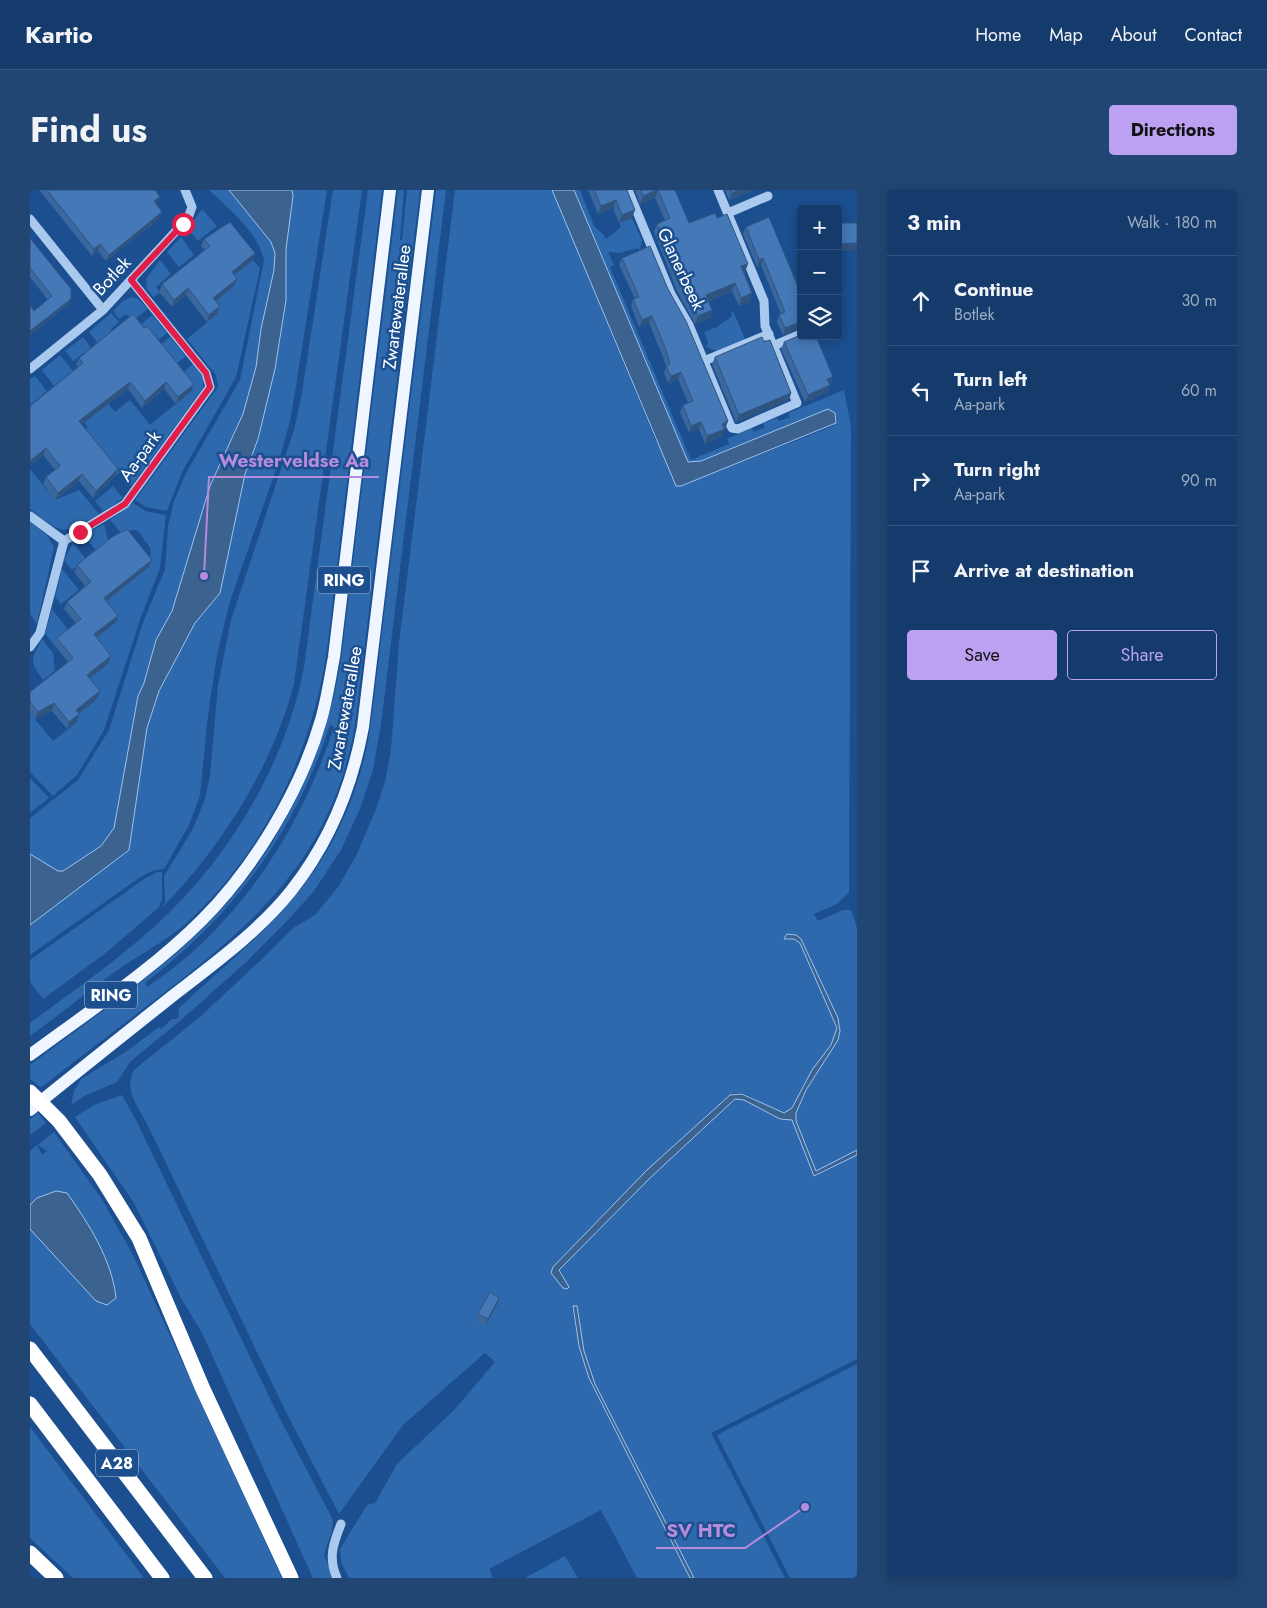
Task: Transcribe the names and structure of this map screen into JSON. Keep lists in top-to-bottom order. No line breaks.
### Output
{"streets":{"highway":["A28"],"main road":["Zwartewaterallee","RING"],"street":["Glanerbeek","Botlek","Aa-park"]},"crossings":[["Botlek","Aa-park"]],"places":["Westerveldse Aa","SV HTC"],"page":{"header":"Kartio","nav":["Home","Map","About","Contact"],"title":"Find us","buttons":["Directions",["Save","Share"]],"heading":["3 min","Walk · 180 m"],"map_buttons":["+","−"],"list":[["Continue","Botlek","30 m"],["Turn left","Aa-park","60 m"],["Turn right","Aa-park","90 m"],"Arrive at destination"]}}
